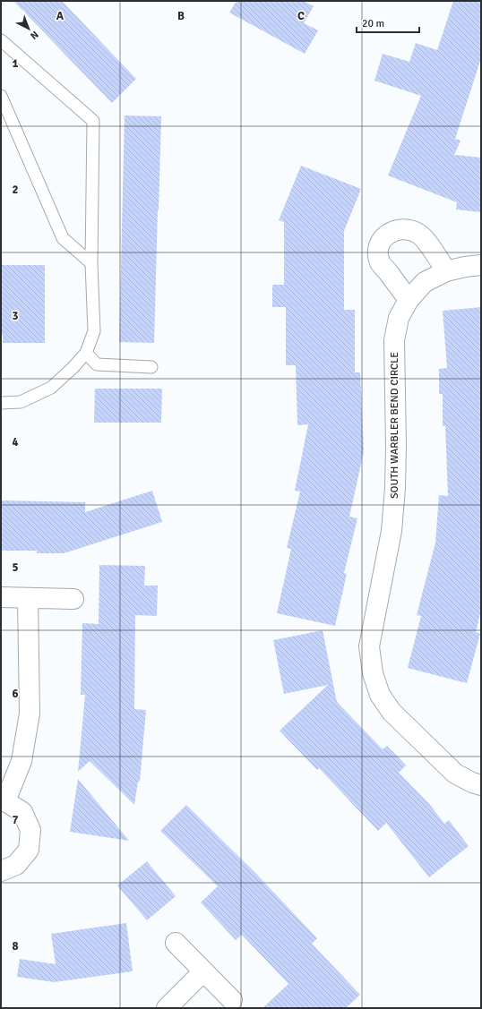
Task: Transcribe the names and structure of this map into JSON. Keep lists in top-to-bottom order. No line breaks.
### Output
{"streets":{"street":["SOUTH WARBLER BEND CIRCLE"]},"scale_bar":"20 m","north":"bottom right","grid":{"columns":["A","B","C"],"rows":["1","2","3","4","5","6","7","8"]}}
